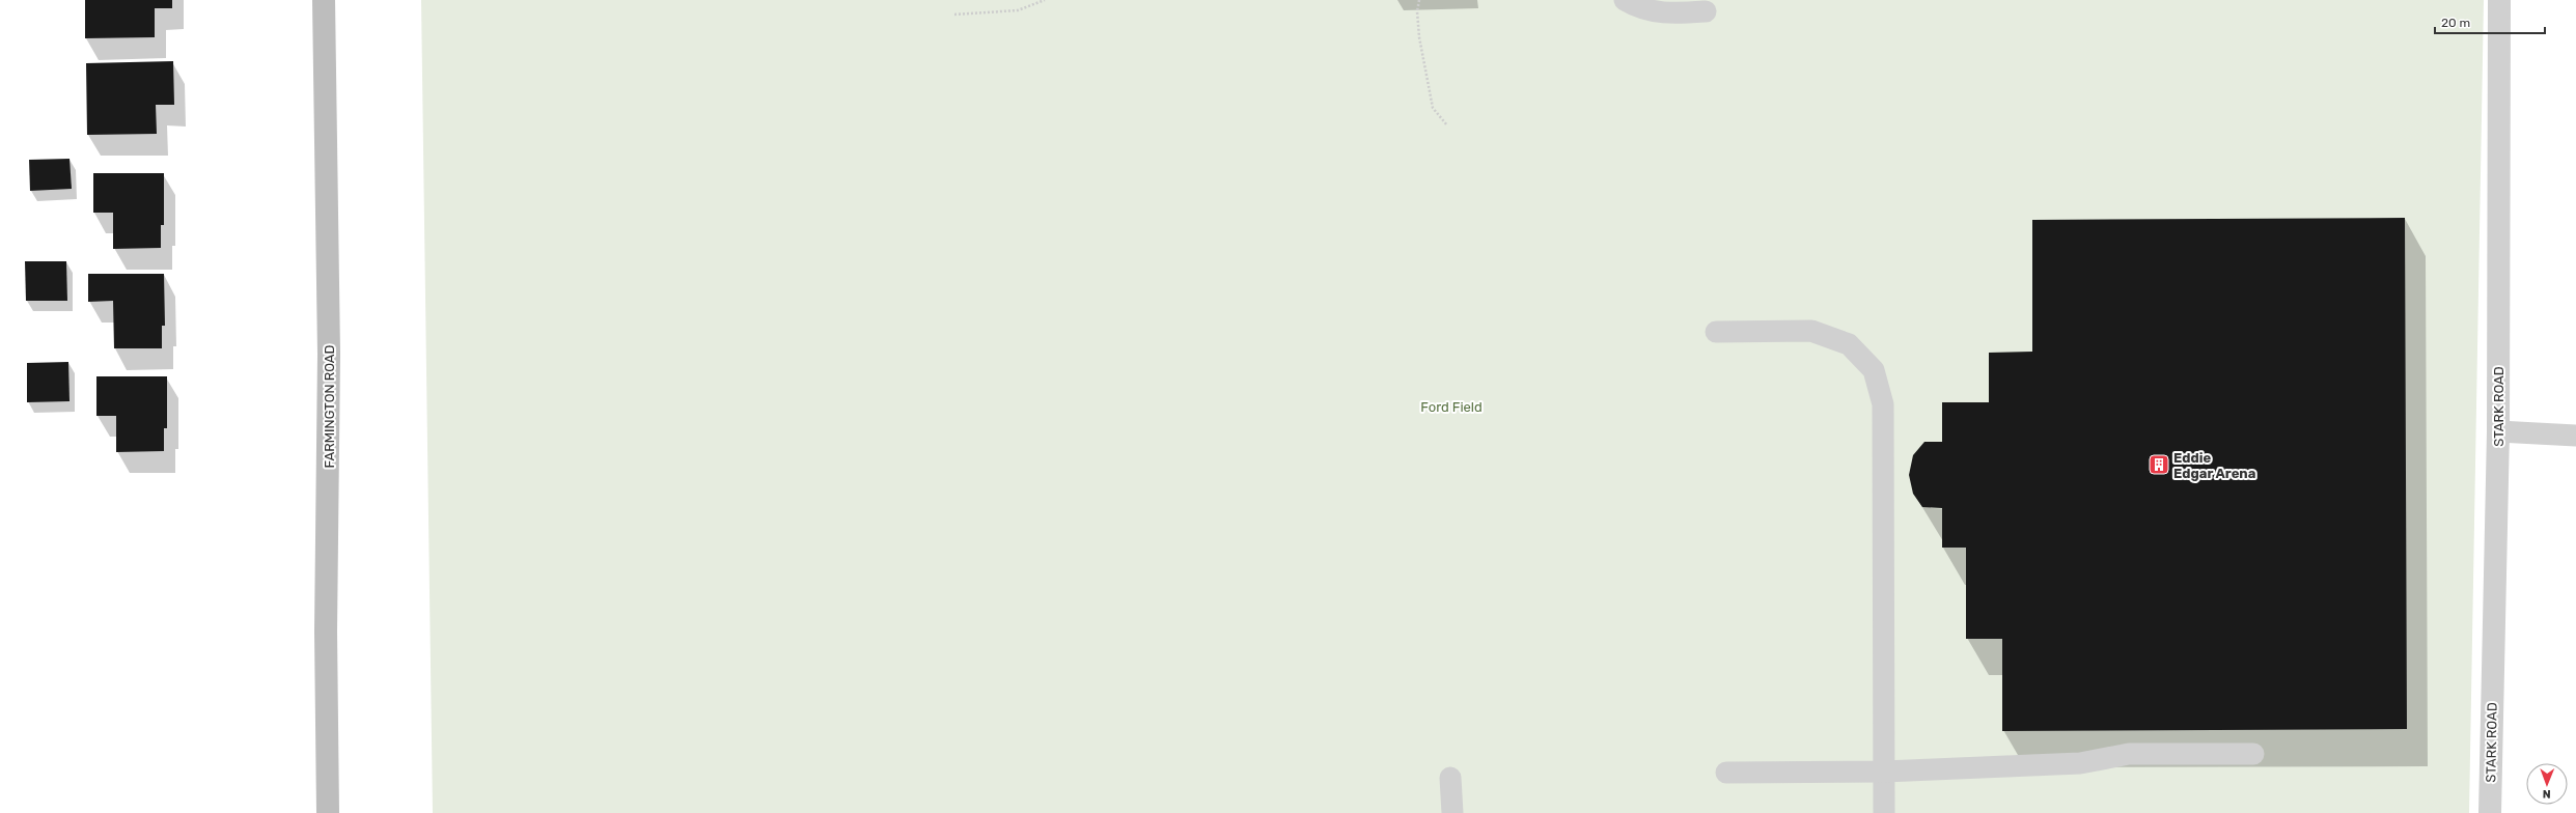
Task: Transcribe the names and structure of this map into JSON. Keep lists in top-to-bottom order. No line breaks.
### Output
{"streets":{"main road":["FARMINGTON ROAD"],"street":["STARK ROAD"]},"parks":["Ford Field"],"places":{"building":["Eddie Edgar Arena"]},"scale_bar":"20 m","north":"bottom"}
